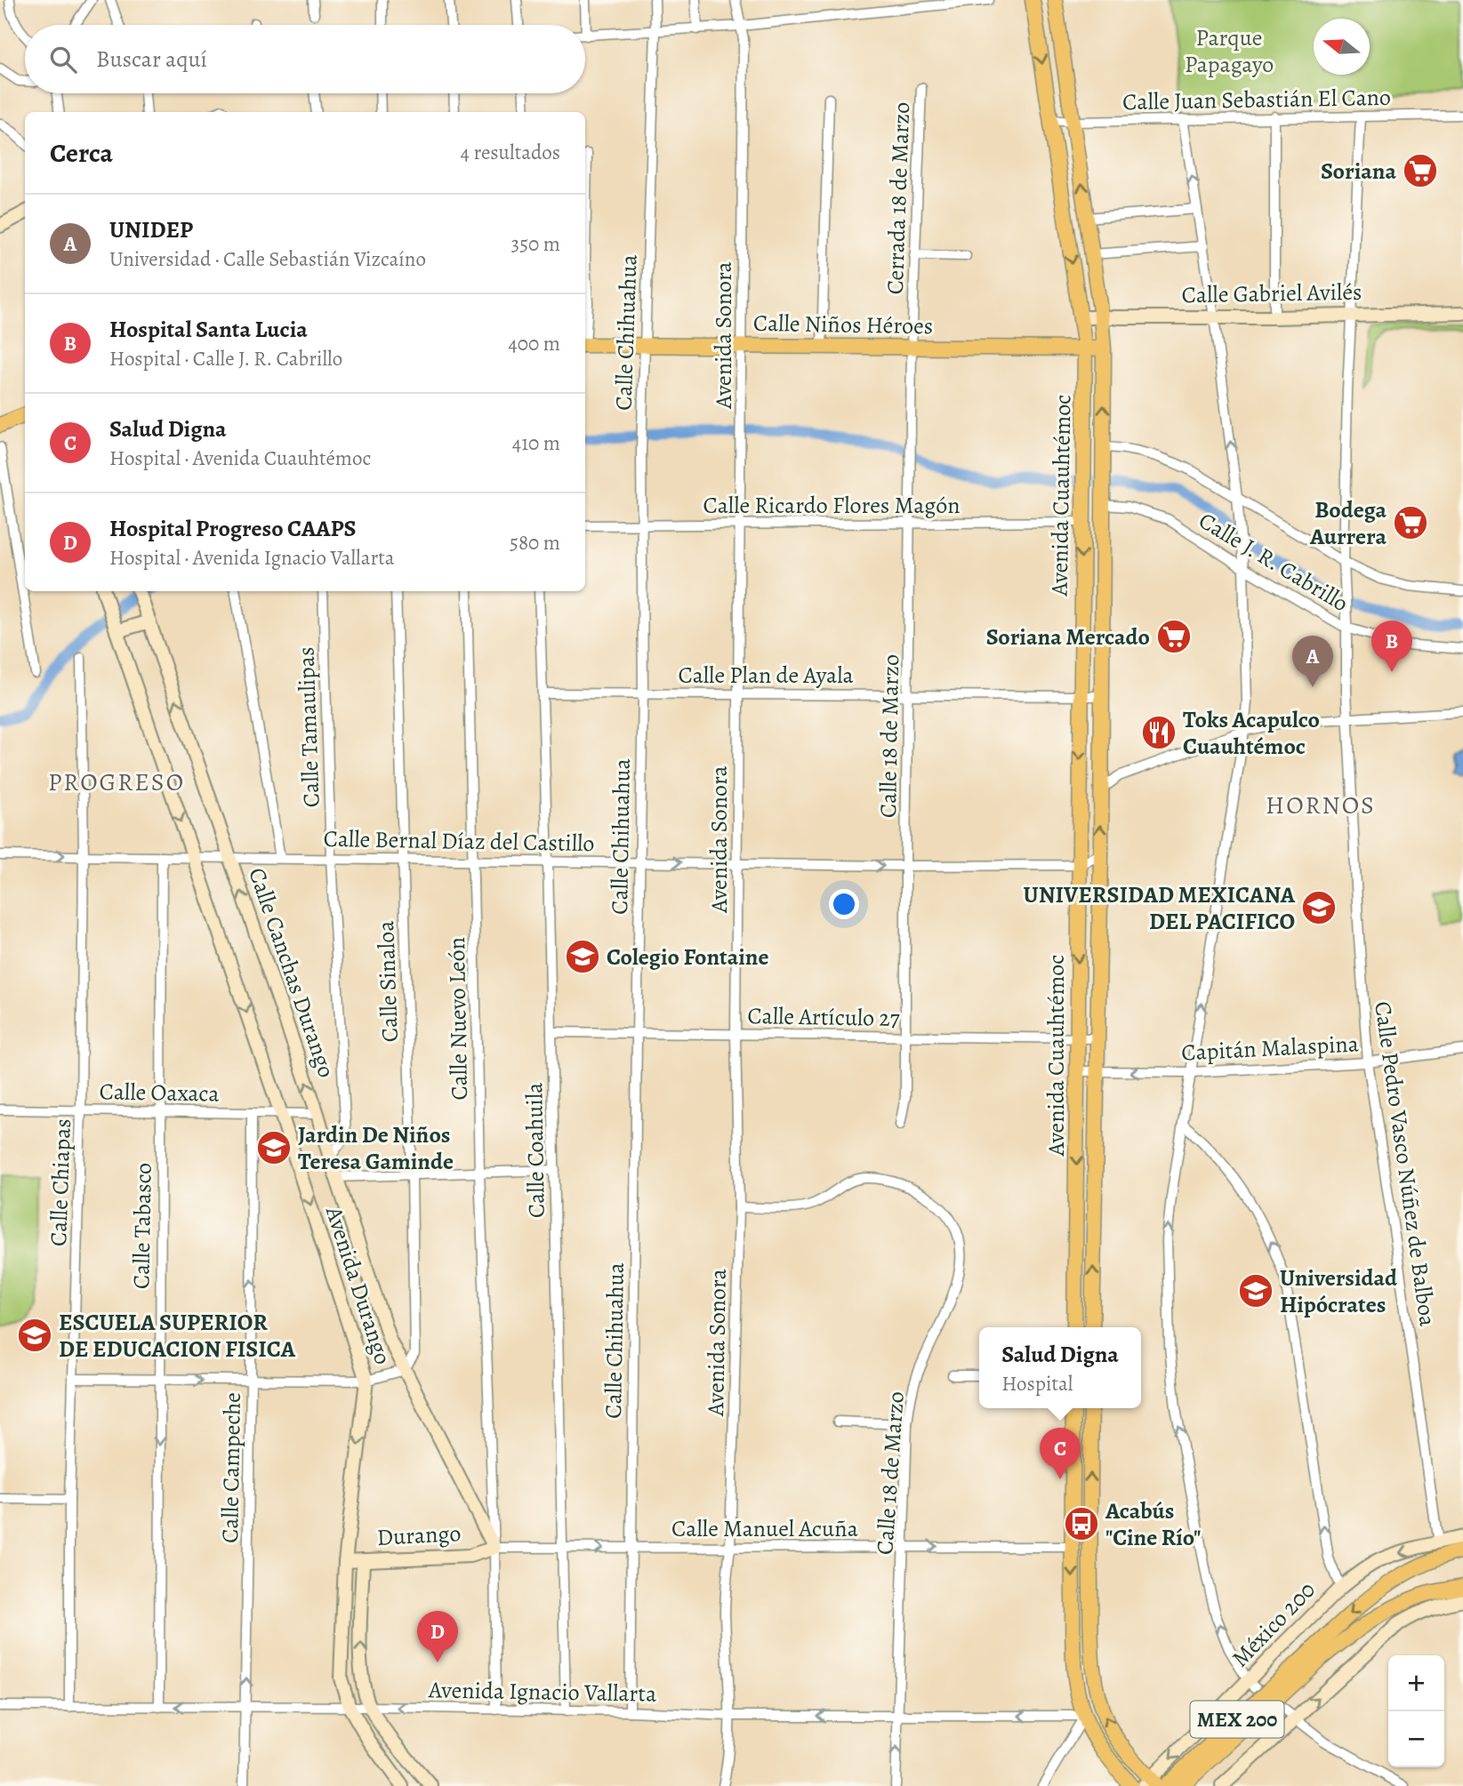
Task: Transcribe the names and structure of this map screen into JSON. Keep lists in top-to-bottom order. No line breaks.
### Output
{"streets":{"main road":["Calle Gabriel Avilés","Calle Niños Héroes","Avenida Cuauhtémoc","Calle Canchas Durango","Avenida Durango","Durango","México 200","MEX 200"],"street":["Calle Juan Sebastián El Cano","Cerrada 18 de Marzo","Calle Chihuahua","Avenida Sonora","Calle Ricardo Flores Magón","Calle J. R. Cabrillo","Calle Plan de Ayala","Calle Tamaulipas","Calle 18 de Marzo","Calle Bernal Díaz del Castillo","Calle Sinaloa","Calle Artículo 27","Calle Nuevo León","Capitán Malaspina","Calle Oaxaca","Calle Coahuila","Calle Pedro Vasco Núñez de Balboa","Calle Chiapas","Calle Tabasco","Calle Campeche","Calle Manuel Acuña","Avenida Ignacio Vallarta"]},"crossings":[["Calle Juan Sebastián El Cano","Avenida Cuauhtémoc"],["Calle Juan Sebastián El Cano","Calle Pedro Vasco Núñez de Balboa"],["Cerrada 18 de Marzo","Calle Niños Héroes"],["Cerrada 18 de Marzo","Calle 18 de Marzo"],["Calle Gabriel Avilés","Avenida Cuauhtémoc"],["Calle Gabriel Avilés","Calle Pedro Vasco Núñez de Balboa"],["Calle Niños Héroes","Calle Chihuahua"],["Calle Niños Héroes","Avenida Sonora"],["Calle Niños Héroes","Avenida Cuauhtémoc"],["Calle Niños Héroes","Calle 18 de Marzo"],["Calle Chihuahua","Calle Ricardo Flores Magón"],["Calle Chihuahua","Calle Plan de Ayala"],["Calle Chihuahua","Calle Bernal Díaz del Castillo"],["Calle Chihuahua","Calle Artículo 27"],["Calle Chihuahua","Calle Manuel Acuña"],["Calle Chihuahua","Avenida Ignacio Vallarta"],["Avenida Sonora","Calle Ricardo Flores Magón"],["Avenida Sonora","Calle Plan de Ayala"],["Avenida Sonora","Calle 18 de Marzo"],["Avenida Sonora","Calle Bernal Díaz del Castillo"],["Avenida Sonora","Calle Artículo 27"],["Avenida Sonora","Calle Manuel Acuña"],["Avenida Sonora","Avenida Ignacio Vallarta"],["Avenida Cuauhtémoc","Calle Ricardo Flores Magón"],["Avenida Cuauhtémoc","Calle J. R. Cabrillo"],["Avenida Cuauhtémoc","Calle Plan de Ayala"],["Avenida Cuauhtémoc","Calle Bernal Díaz del Castillo"],["Avenida Cuauhtémoc","Calle Artículo 27"],["Avenida Cuauhtémoc","Capitán Malaspina"],["Calle Ricardo Flores Magón","Calle 18 de Marzo"],["Calle J. R. Cabrillo","Calle Pedro Vasco Núñez de Balboa"],["Calle Plan de Ayala","Calle 18 de Marzo"],["Calle Plan de Ayala","Calle Coahuila"],["Calle Tamaulipas","Calle Bernal Díaz del Castillo"],["Calle Tamaulipas","Calle Canchas Durango"],["Calle 18 de Marzo","Calle Bernal Díaz del Castillo"],["Calle 18 de Marzo","Calle Artículo 27"],["Calle 18 de Marzo","Calle Manuel Acuña"],["Calle 18 de Marzo","Avenida Ignacio Vallarta"],["Calle Bernal Díaz del Castillo","Calle Canchas Durango"],["Calle Bernal Díaz del Castillo","Calle Sinaloa"],["Calle Bernal Díaz del Castillo","Calle Nuevo León"],["Calle Bernal Díaz del Castillo","Calle Coahuila"],["Calle Bernal Díaz del Castillo","Calle Chiapas"],["Calle Bernal Díaz del Castillo","Calle Tabasco"],["Calle Bernal Díaz del Castillo","Avenida Durango"],["Calle Canchas Durango","Calle Sinaloa"],["Calle Canchas Durango","Calle Oaxaca"],["Calle Canchas Durango","Avenida Durango"],["Calle Sinaloa","Avenida Durango"],["Calle Artículo 27","Calle Coahuila"],["Calle Nuevo León","Avenida Durango"],["Calle Nuevo León","Calle Manuel Acuña"],["Calle Nuevo León","Durango"],["Calle Nuevo León","Avenida Ignacio Vallarta"],["Capitán Malaspina","Calle Pedro Vasco Núñez de Balboa"],["Calle Oaxaca","Calle Chiapas"],["Calle Oaxaca","Calle Tabasco"],["Calle Oaxaca","Avenida Durango"],["Calle Oaxaca","Calle Campeche"],["Calle Coahuila","Calle Manuel Acuña"],["Calle Coahuila","Avenida Ignacio Vallarta"],["Calle Pedro Vasco Núñez de Balboa","México 200"],["Calle Chiapas","Avenida Ignacio Vallarta"],["Calle Tabasco","Avenida Ignacio Vallarta"],["Avenida Durango","Calle Manuel Acuña"],["Avenida Durango","Durango"],["Avenida Durango","Avenida Ignacio Vallarta"],["Calle Campeche","Avenida Ignacio Vallarta"],["Calle Manuel Acuña","Durango"],["México 200","MEX 200"]],"one_way":["Calle Canchas Durango","Calle Tabasco","Avenida Durango","Calle Campeche","Calle Manuel Acuña","Avenida Ignacio Vallarta"],"districts":["PROGRESO","HORNOS"],"parks":["Parque Papagayo"],"places":{"supermarket":["Soriana","Bodega Aurrera","Soriana Mercado"],"restaurant":["Toks Acapulco Cuauhtémoc"],"school or university":["UNIVERSIDAD MEXICANA DEL PACIFICO","Colegio Fontaine","Jardin De Niños Teresa Gaminde","Universidad Hipócrates","ESCUELA SUPERIOR DE EDUCACION FISICA"],"bus stop":["Acabús \"Cine Río\""]},"north":"left","page":{"search":"Buscar aquí","heading":["Cerca","4 resultados"],"list":[{"mark":"A","name":"UNIDEP","note":"Universidad · Calle Sebastián Vizcaíno","value":"350 m"},{"mark":"B","name":"Hospital Santa Lucia","note":"Hospital · Calle J. R. Cabrillo","value":"400 m"},{"mark":"C","name":"Salud Digna","note":"Hospital · Avenida Cuauhtémoc","value":"410 m"},{"mark":"D","name":"Hospital Progreso CAAPS","note":"Hospital · Avenida Ignacio Vallarta","value":"580 m"}],"pins":["B","A","C","D"],"popup":["Salud Digna","Hospital"],"map_buttons":["+","−"]}}
